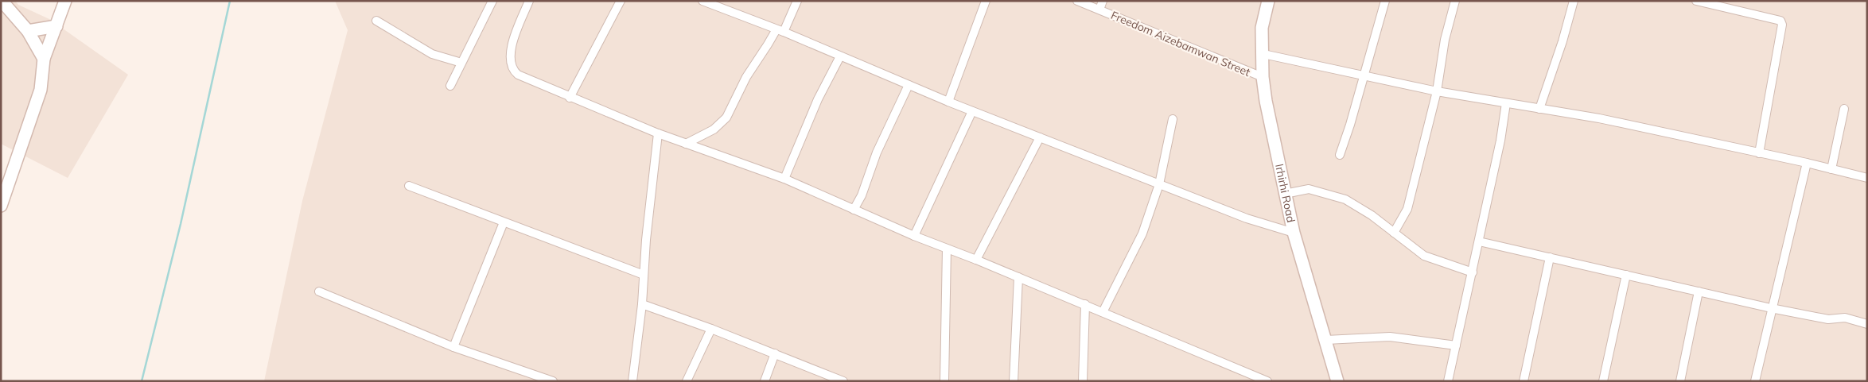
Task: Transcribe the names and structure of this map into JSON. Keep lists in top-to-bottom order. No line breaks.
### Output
{"streets":{"street":["Freedom Aizebamwan Street","Irhirhi Road"]},"crossings":[["Freedom Aizebamwan Street","Irhirhi Road"]]}
